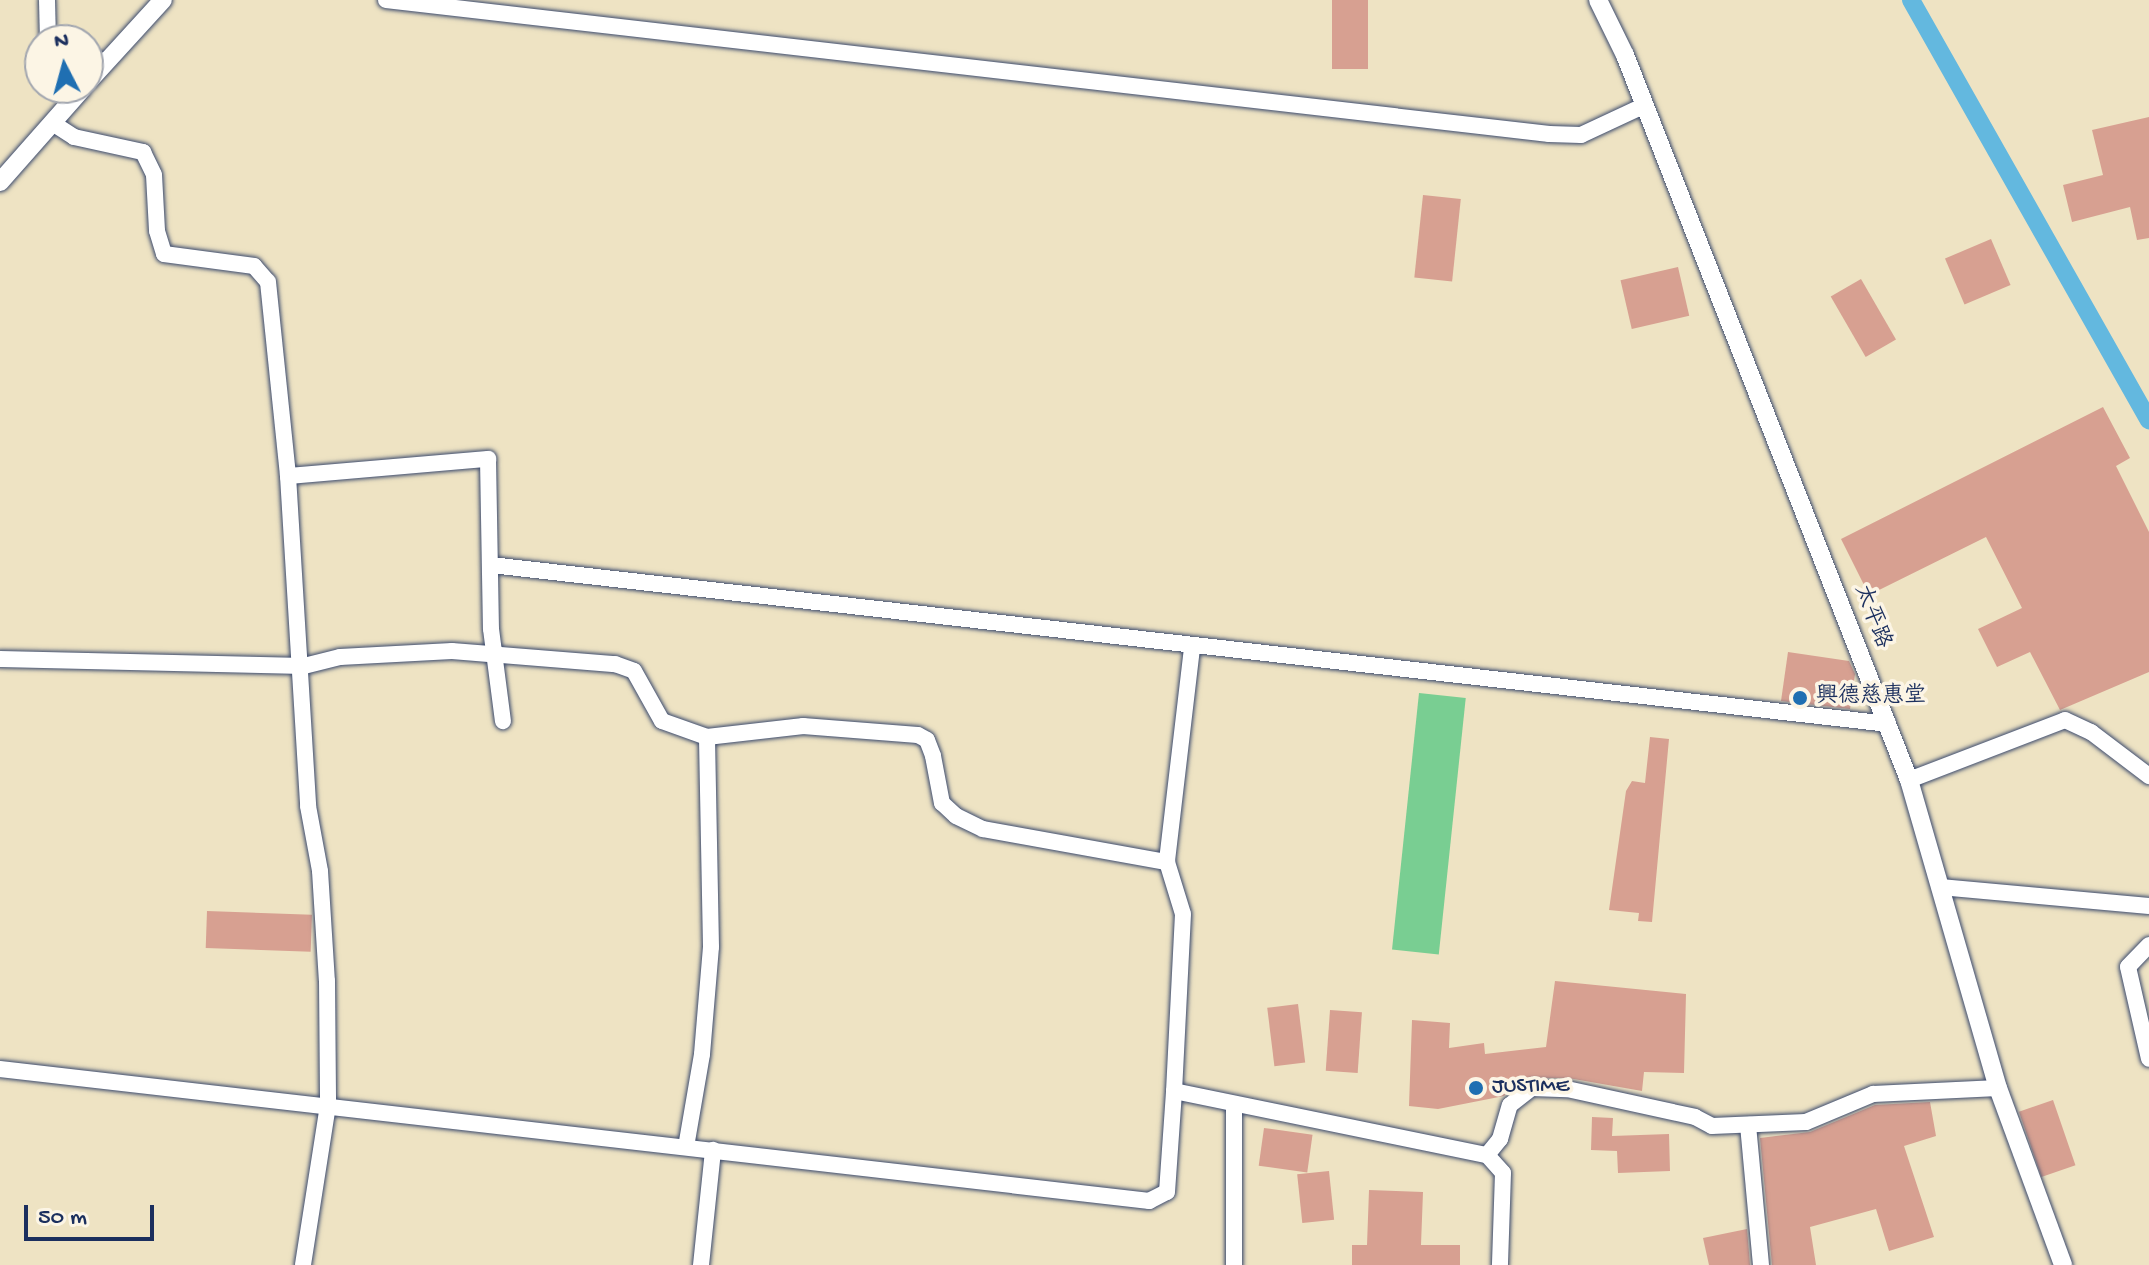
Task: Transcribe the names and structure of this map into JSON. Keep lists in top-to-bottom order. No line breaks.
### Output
{"streets":{"street":["太平路"]},"places":["興德慈惠堂","JUSTIME"],"scale_bar":"50 m","north":"top"}
